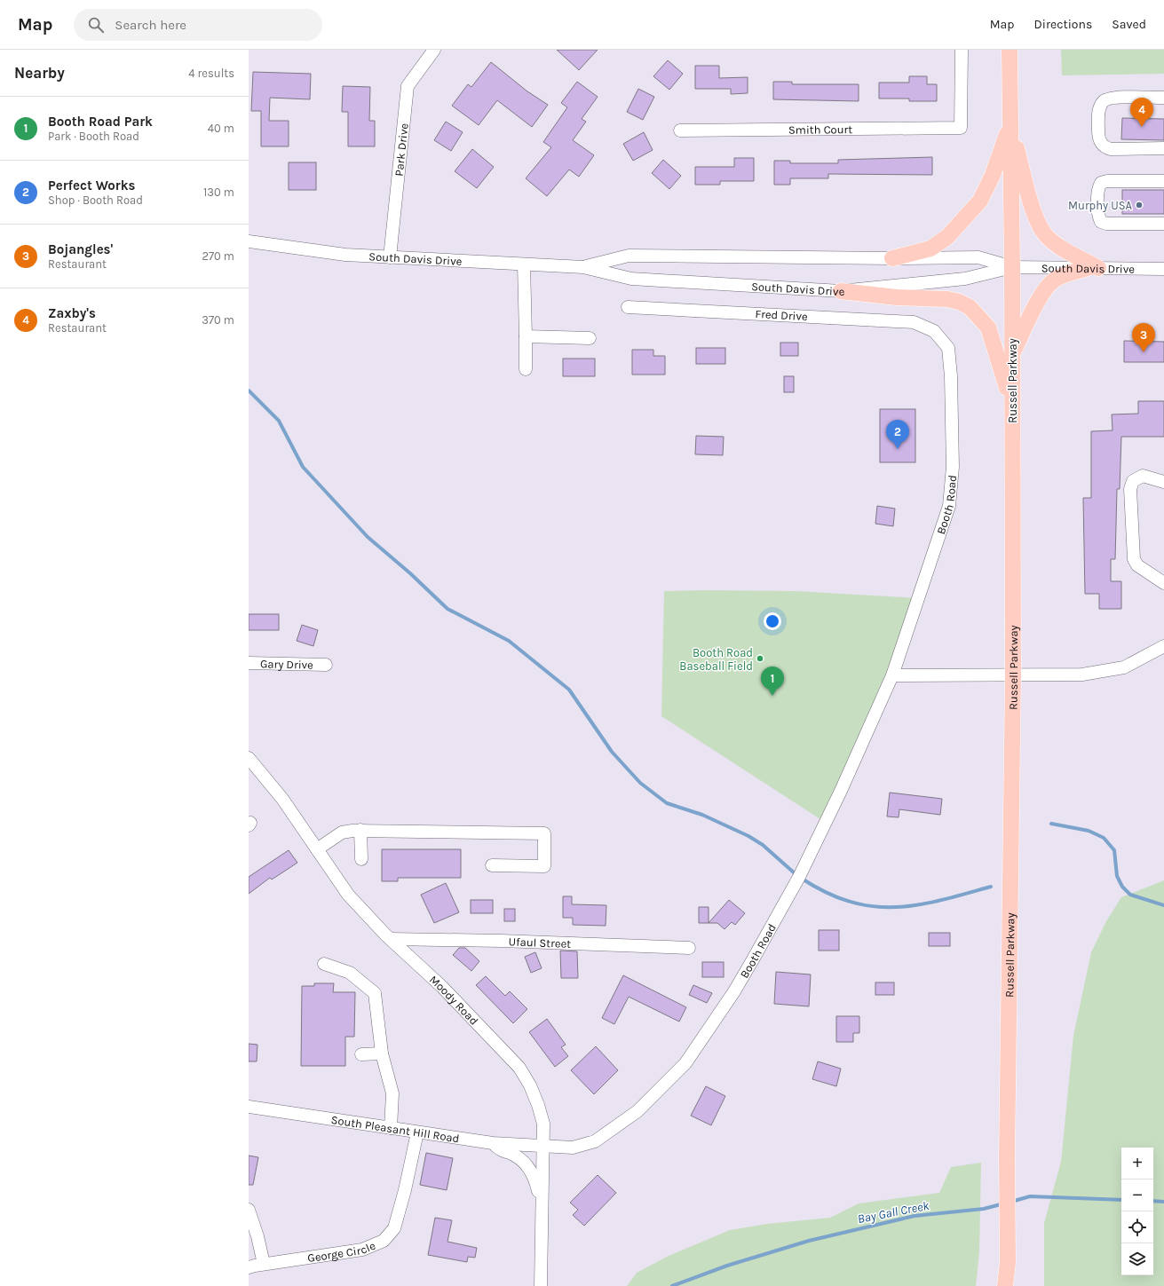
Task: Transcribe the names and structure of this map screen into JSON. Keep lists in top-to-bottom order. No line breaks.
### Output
{"streets":{"main road":["Russell Parkway"],"street":["Smith Court","Park Drive","South Davis Drive","Fred Drive","Booth Road","Gary Drive","Ufaul Street","Moody Road","South Pleasant Hill Road","George Circle"]},"crossings":[["Park Drive","South Davis Drive"],["South Davis Drive","Russell Parkway"],["Fred Drive","Booth Road"],["Booth Road","Moody Road"],["Booth Road","South Pleasant Hill Road"],["Ufaul Street","Moody Road"],["Moody Road","South Pleasant Hill Road"],["South Pleasant Hill Road","George Circle"]],"water":["Bay Gall Creek"],"places":["Murphy USA","Booth Road Baseball Field"],"page":{"header":"Map","search":"Search here","nav":["Map","Directions","Saved"],"heading":["Nearby","4 results"],"list":[{"mark":"1","name":"Booth Road Park","note":"Park · Booth Road","value":"40 m"},{"mark":"2","name":"Perfect Works","note":"Shop · Booth Road","value":"130 m"},{"mark":"3","name":"Bojangles'","note":"Restaurant","value":"270 m"},{"mark":"4","name":"Zaxby's","note":"Restaurant","value":"370 m"}],"pins":["4","3","2","1"],"map_buttons":["+","−"]}}
